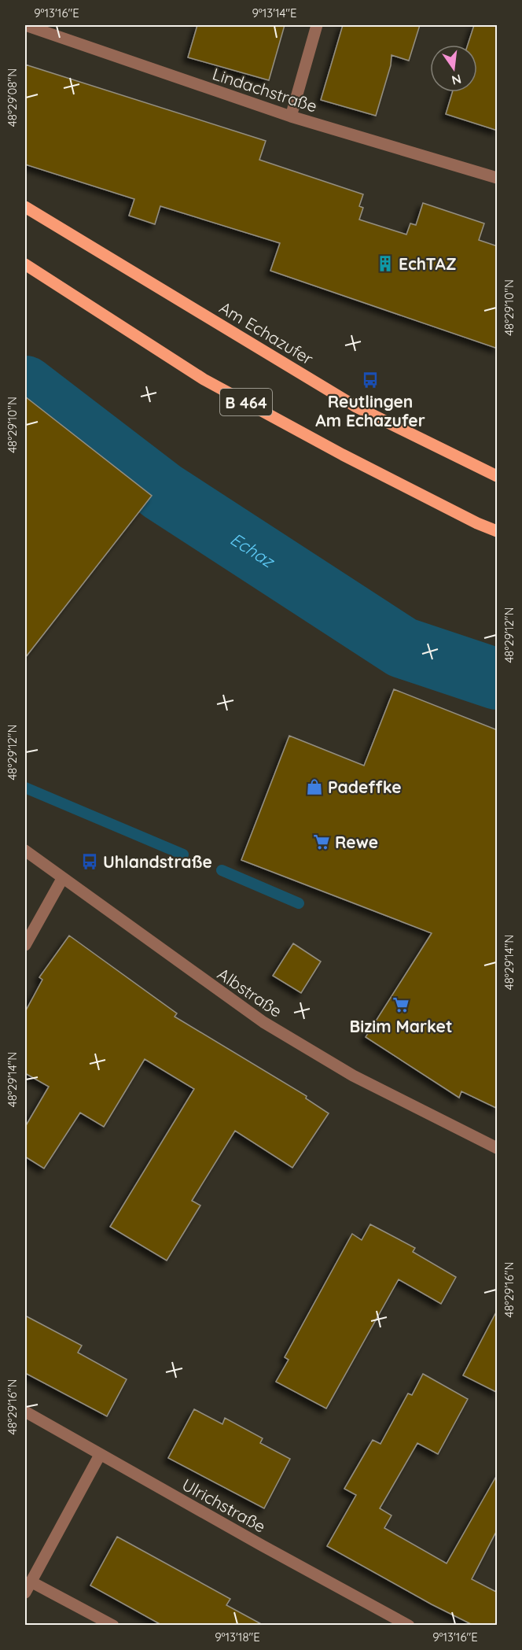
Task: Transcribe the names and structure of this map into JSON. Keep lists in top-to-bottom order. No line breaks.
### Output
{"streets":{"main road":["Am Echazufer","B 464"],"street":["Lindachstraße","Albstraße","Ulrichstraße"]},"water":["Echaz"],"places":{"building":["EchTAZ"],"bus stop":["Reutlingen Am Echazufer","Uhlandstraße"],"shop":["Padeffke"],"supermarket":["Rewe","Bizim Market"]},"north":"bottom","coordinates":["9°13'16\"E","9°13'14\"E","48°29'08\"N","48°29'10\"N","48°29'12\"N","48°29'14\"N","48°29'16\"N","9°13'18\"E"]}
